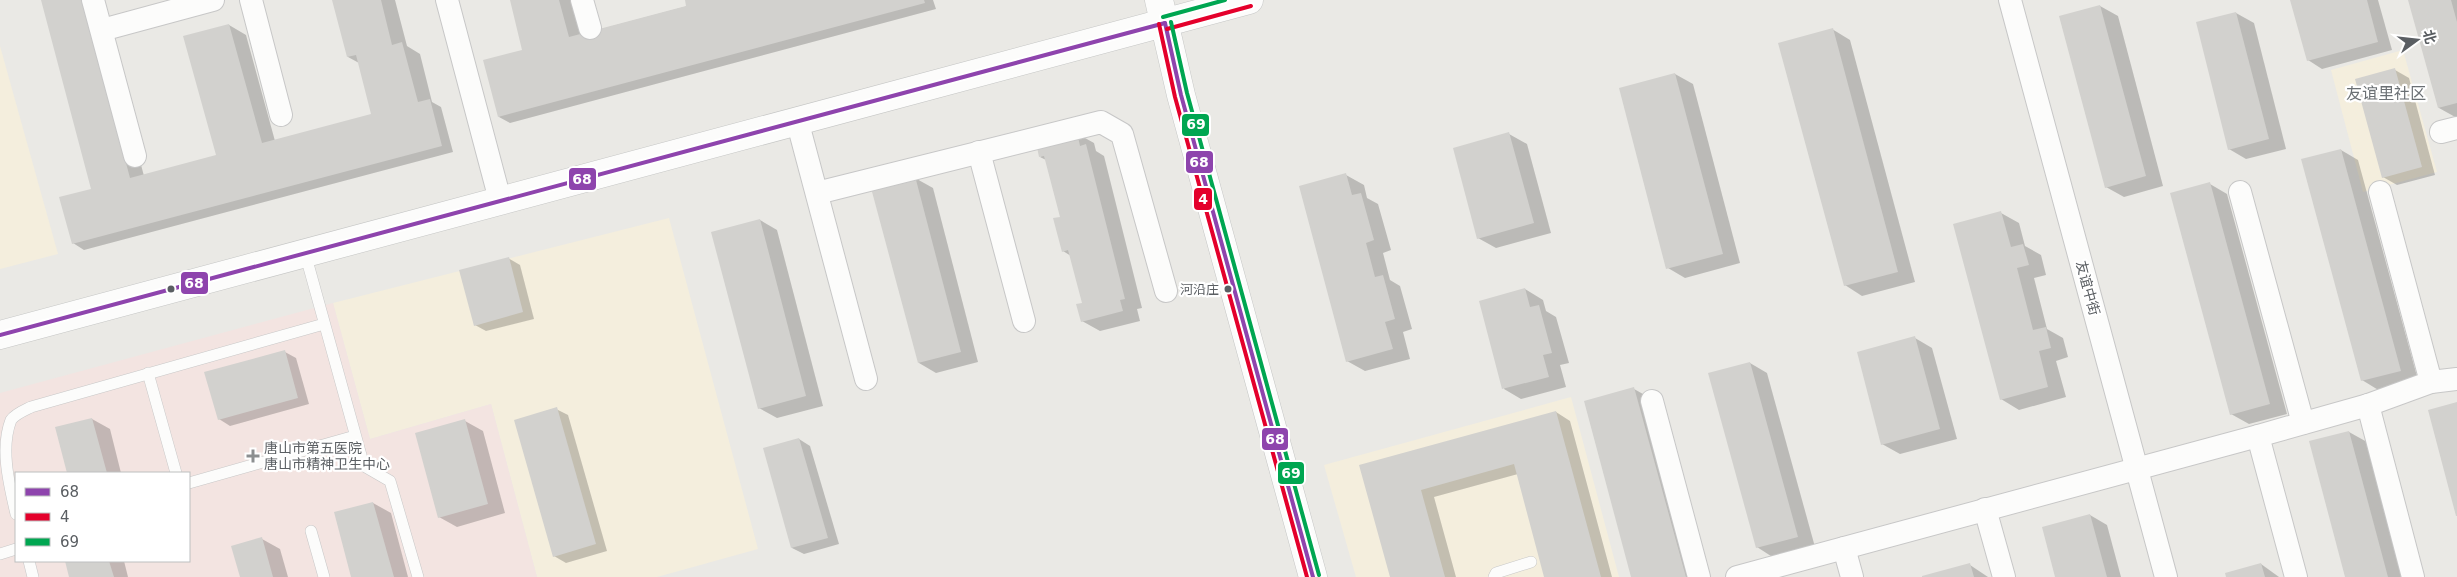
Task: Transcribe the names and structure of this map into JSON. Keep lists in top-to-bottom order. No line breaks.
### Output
{"streets":{"street":["友谊中街"]},"districts":["友谊里社区"],"places":{"other":["河沿庄"],"health":["唐山市第五医院 唐山市精神卫生中心"]},"lines":["transit line 69","transit line 4","transit line 68"],"legend":["68","4","69"],"north":"right"}
